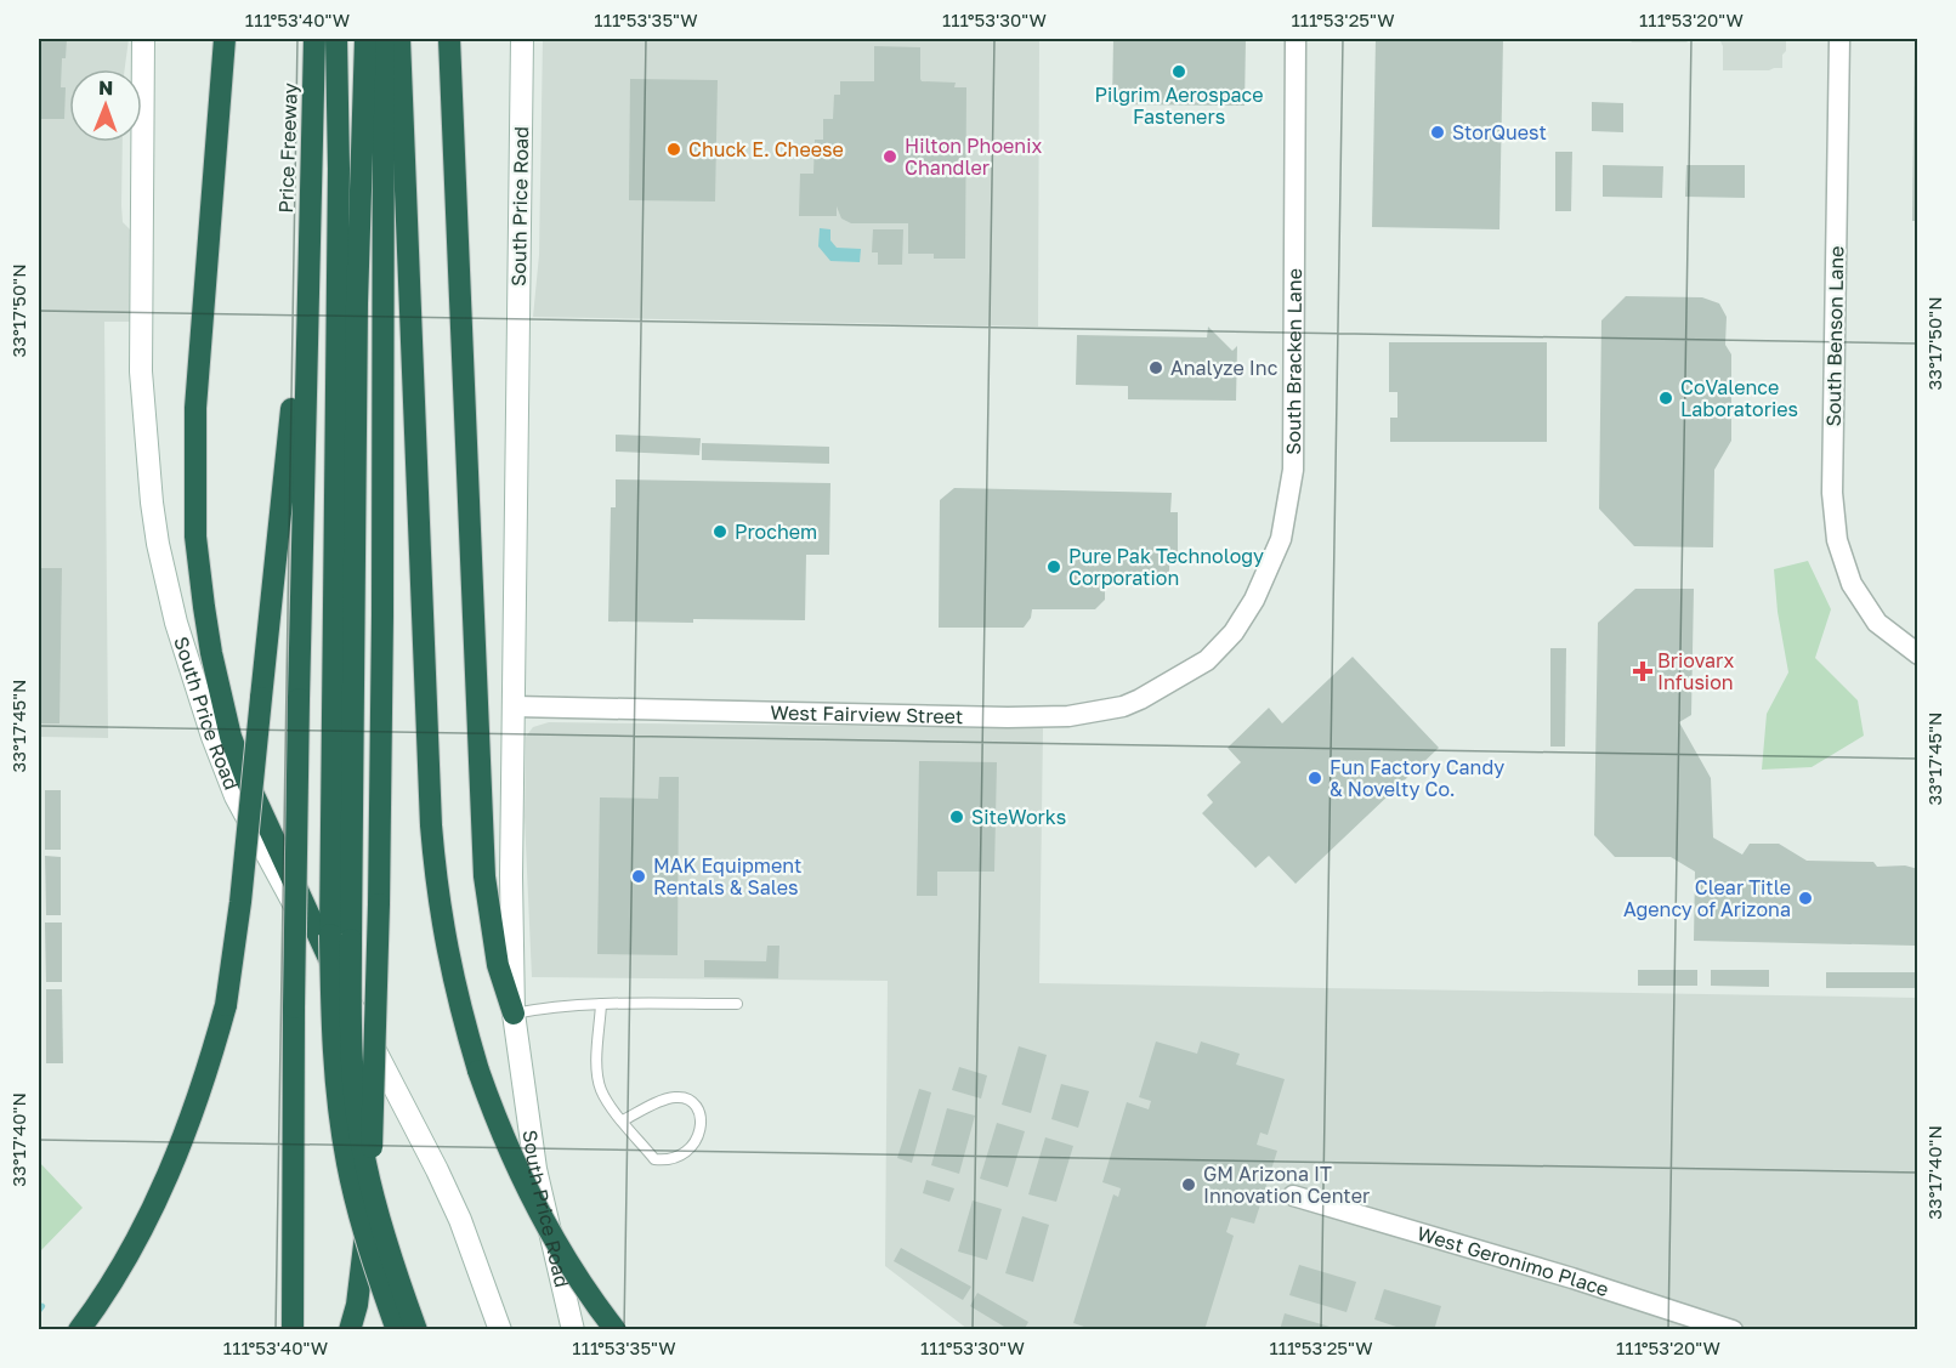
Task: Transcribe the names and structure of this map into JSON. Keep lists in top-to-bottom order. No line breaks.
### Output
{"streets":{"highway":["Price Freeway"],"main road":["South Price Road"],"street":["South Benson Lane","South Bracken Lane","West Fairview Street","West Geronimo Place"]},"crossings":[["South Price Road","West Fairview Street"],["South Bracken Lane","West Fairview Street"]],"places":{"other":["Pilgrim Aerospace Fasteners","StorQuest","Chuck E. Cheese","Hilton Phoenix Chandler","Analyze Inc","CoValence Laboratories","Prochem","Pure Pak Technology Corporation","Fun Factory Candy & Novelty Co.","SiteWorks","MAK Equipment Rentals & Sales","Clear Title Agency of Arizona","GM Arizona IT Innovation Center"],"health":["Briovarx Infusion"]},"north":"top","coordinates":["111°53'40\"W","111°53'35\"W","111°53'30\"W","111°53'25\"W","111°53'20\"W","33°17'50\"N","33°17'45\"N","33°17'40\"N"]}
